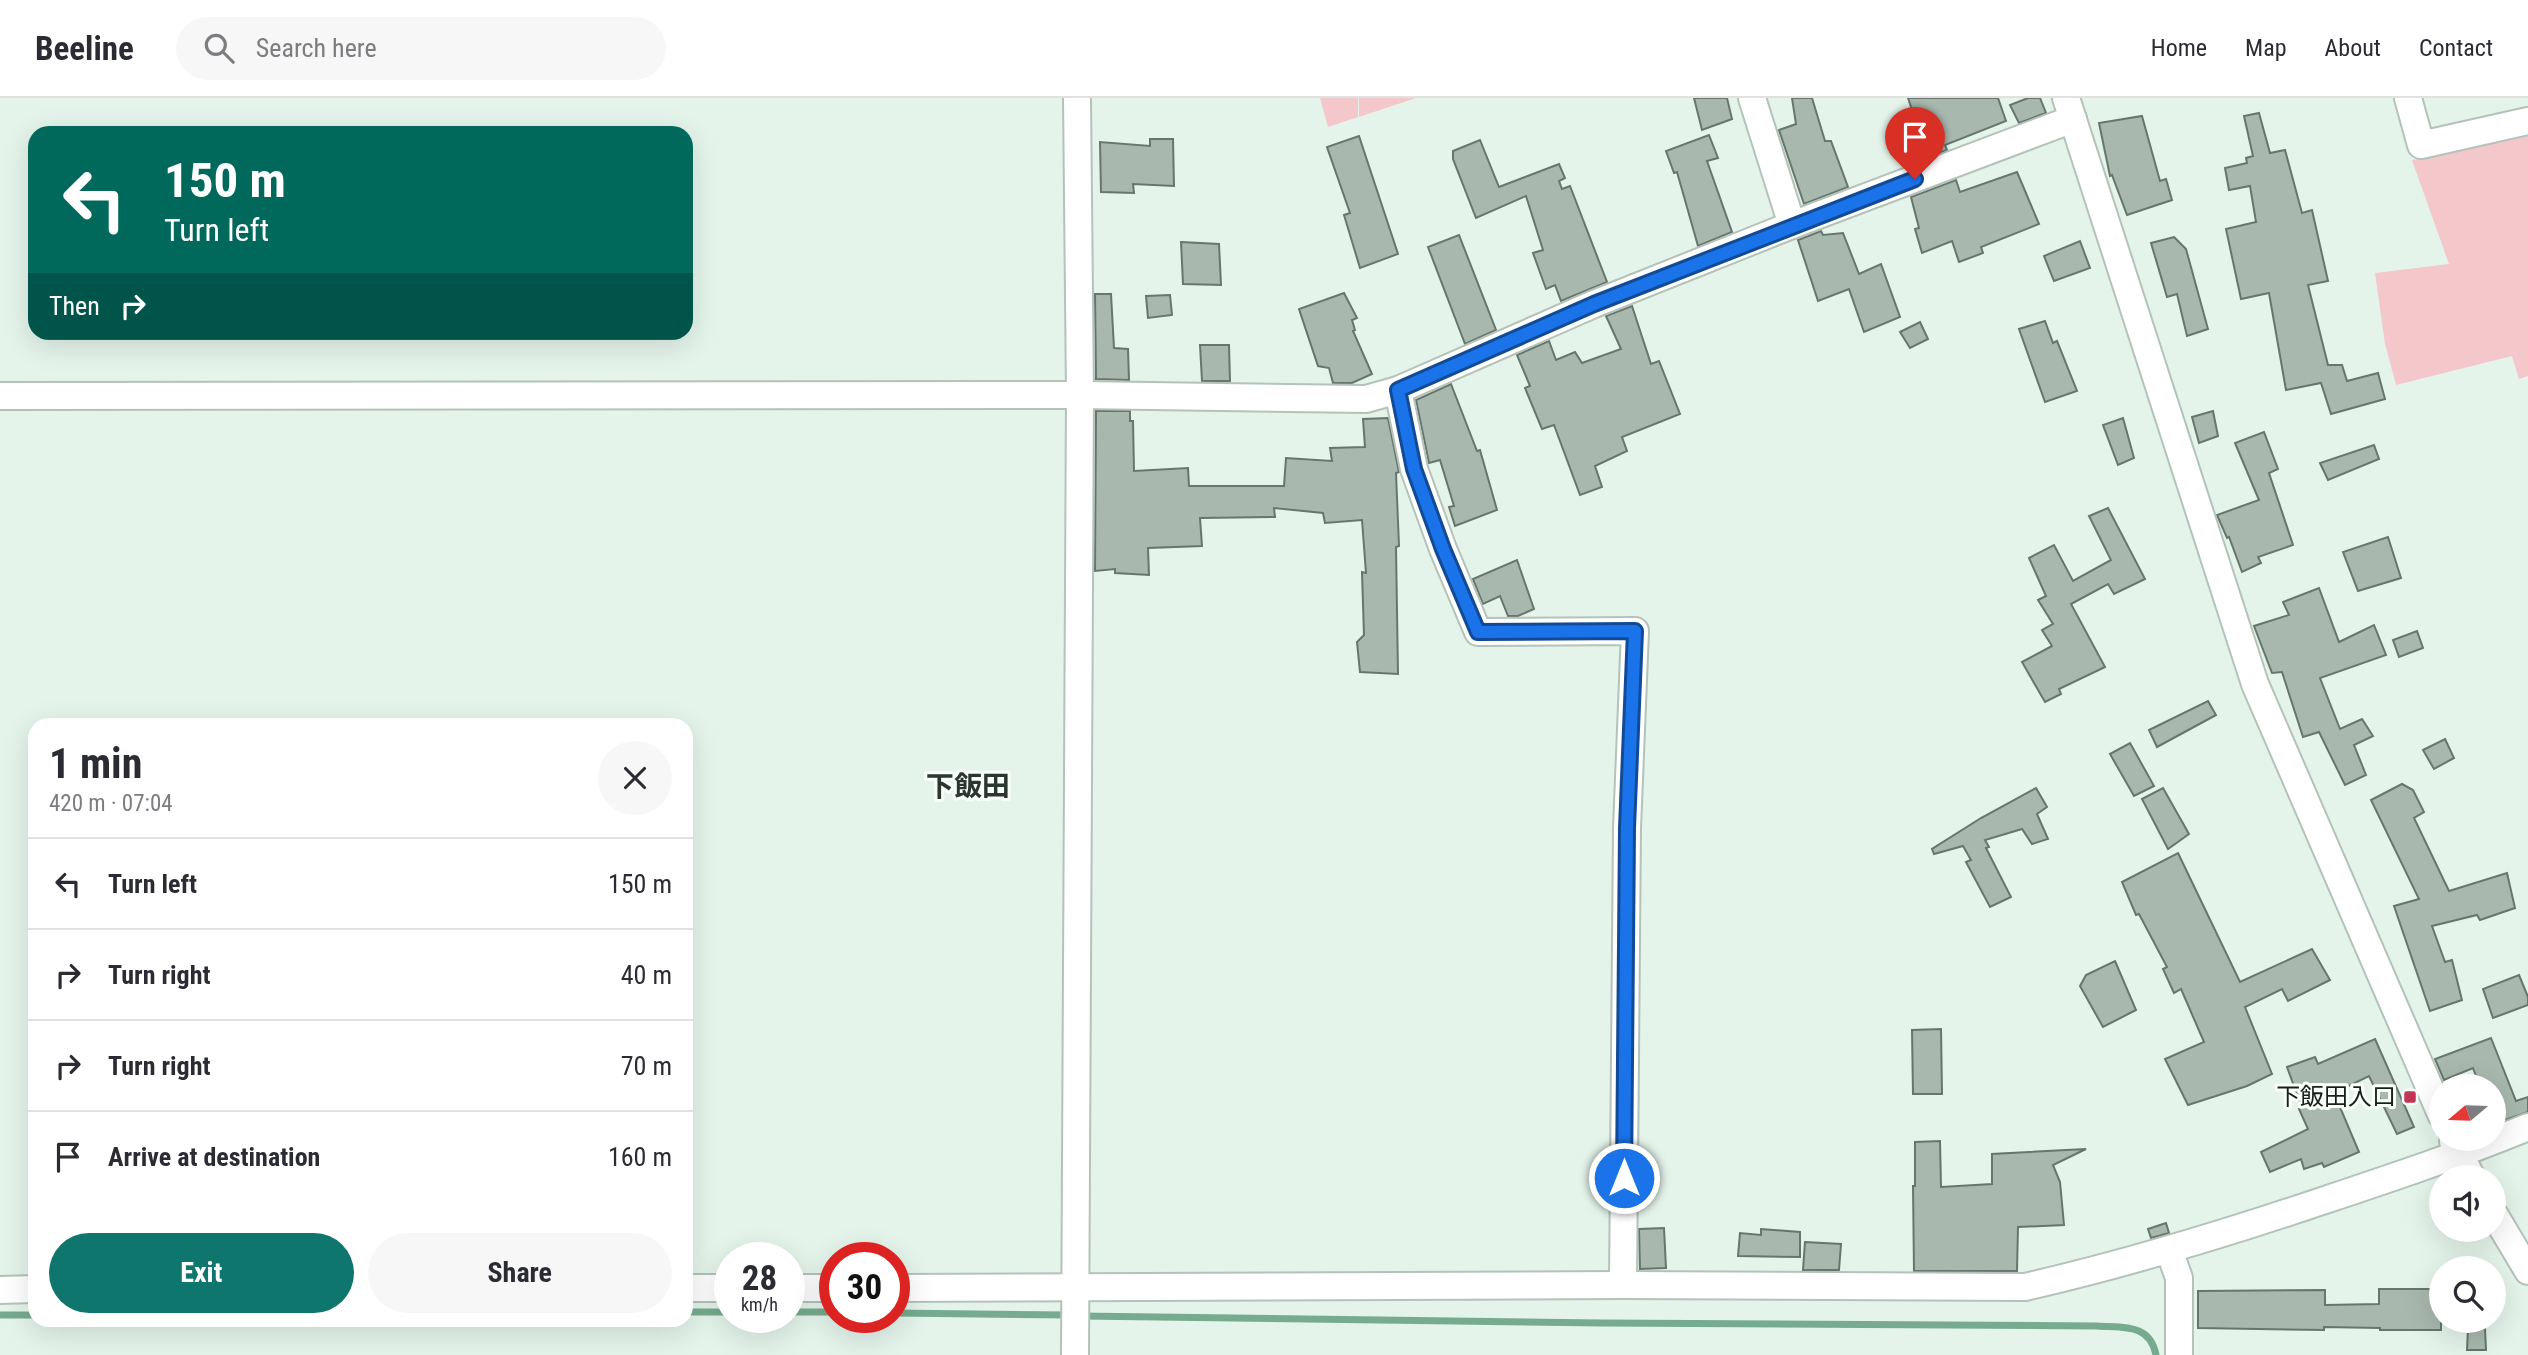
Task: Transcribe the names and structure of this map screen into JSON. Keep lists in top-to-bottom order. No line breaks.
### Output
{"districts":["下飯田"],"places":{"transit":["下飯田入口"]},"north":"left","page":{"header":"Beeline","search":"Search here","nav":["Home","Map","About","Contact"],"turn":["150 m","Turn left"],"then":"Then","heading":["1 min","420 m · 07:04"],"list":[{"name":"Turn left","value":"150 m"},{"name":"Turn right","value":"40 m"},{"name":"Turn right","value":"70 m"},{"name":"Arrive at destination","value":"160 m"}],"buttons":["Exit","Share"],"speed":"28 km/h","limit":"30"}}
